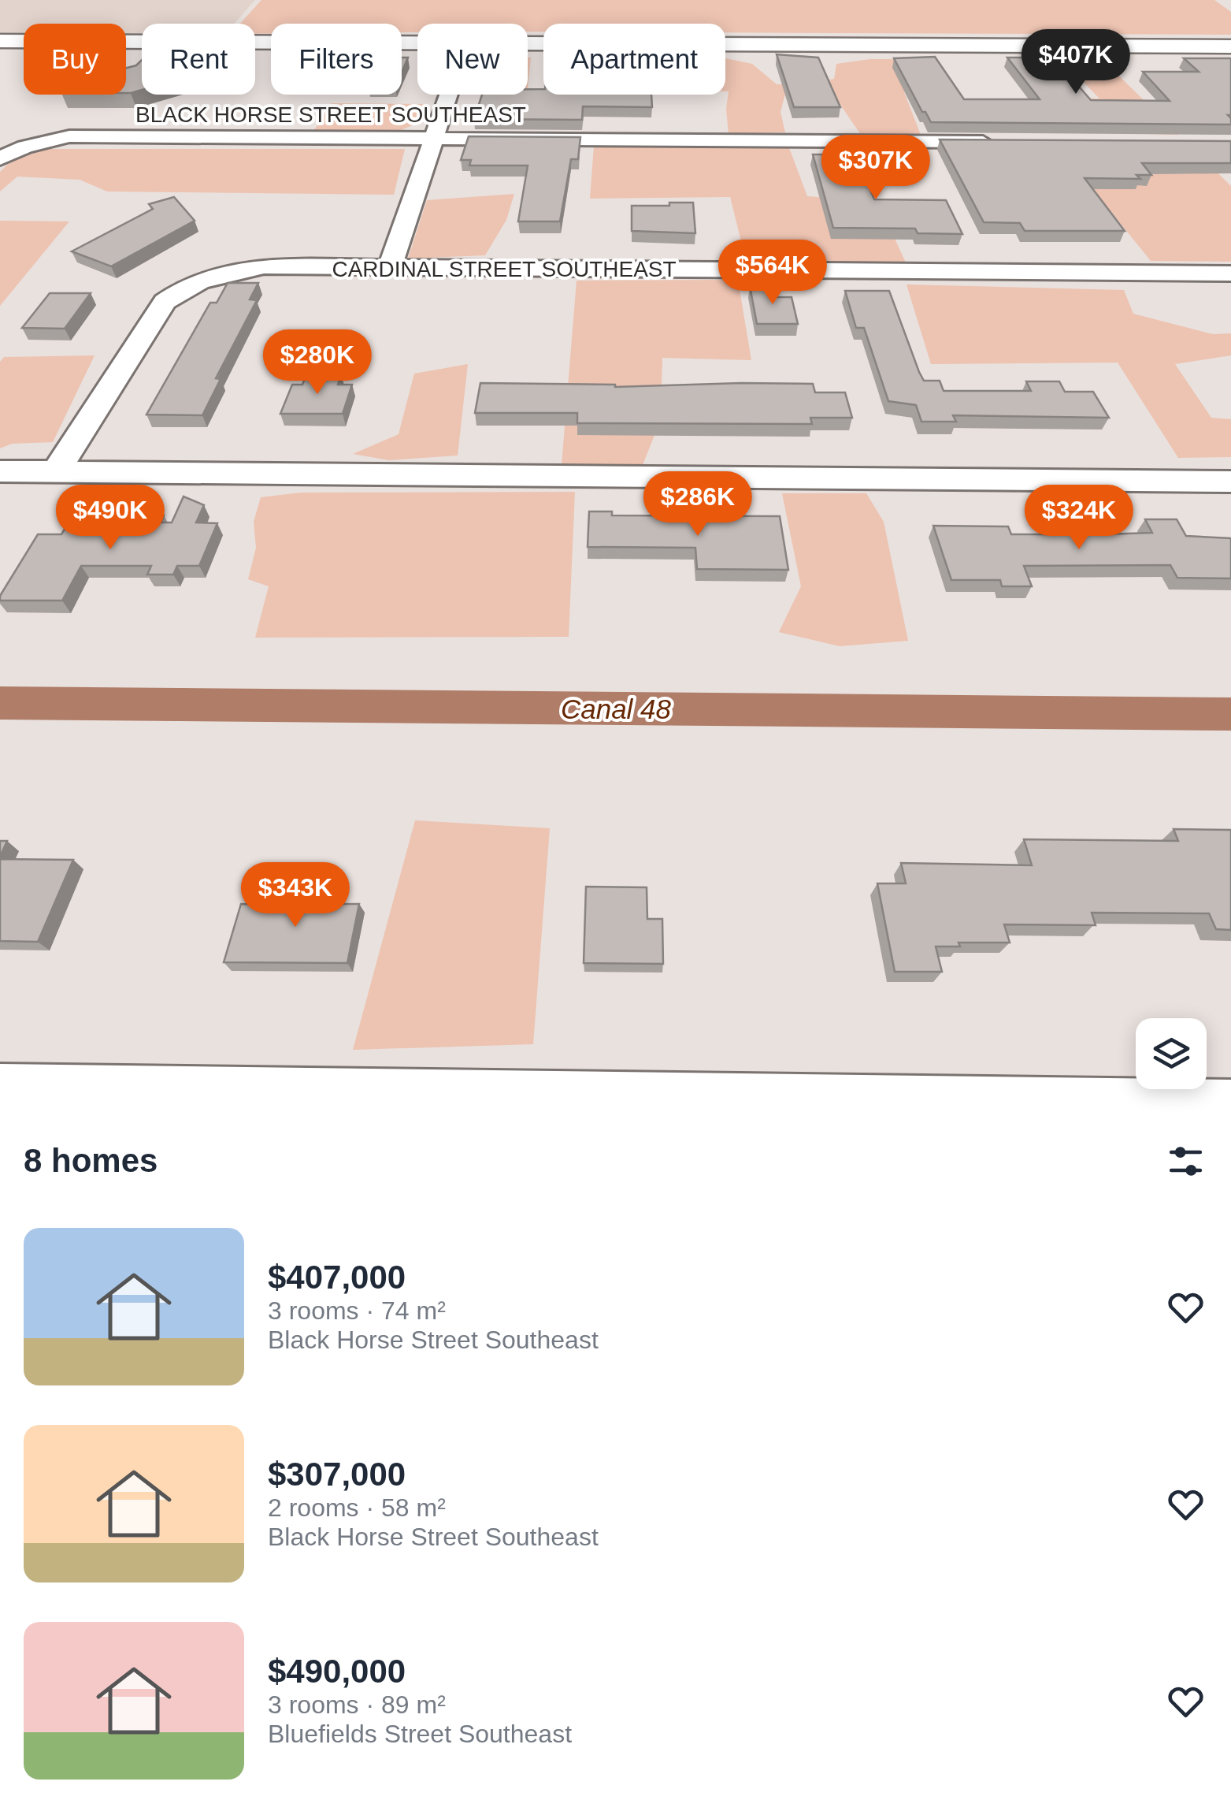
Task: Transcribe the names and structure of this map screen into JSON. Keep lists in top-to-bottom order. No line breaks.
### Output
{"streets":{"street":["BLACK HORSE STREET SOUTHEAST","CARDINAL STREET SOUTHEAST"]},"water":["Canal 48"],"page":{"chip":["Buy","Rent","Filters","New","Apartment"],"price":["$407K","$307K","$564K","$280K","$286K","$490K","$324K","$343K"],"heading":"8 homes","list":[{"name":"$407,000","note":"3 rooms · 74 m² · Black Horse Street Southeast"},{"name":"$307,000","note":"2 rooms · 58 m² · Black Horse Street Southeast"},{"name":"$490,000","note":"3 rooms · 89 m² · Bluefields Street Southeast"}]}}
